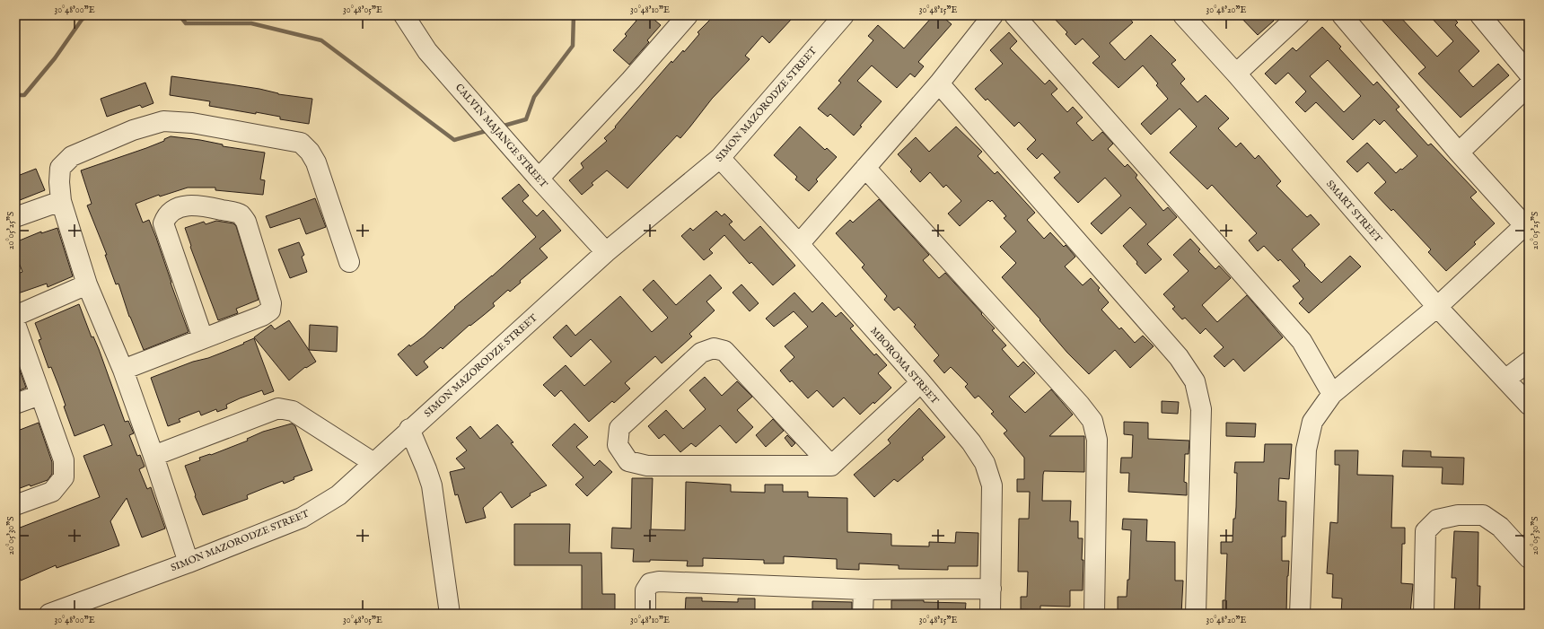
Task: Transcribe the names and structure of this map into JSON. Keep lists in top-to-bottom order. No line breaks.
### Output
{"streets":{"street":["SIMON MAZORODZE STREET","CALVIN MAJANGE STREET","SMART STREET","MBOROMA STREET"]},"crossings":[["SIMON MAZORODZE STREET","CALVIN MAJANGE STREET"],["SIMON MAZORODZE STREET","MBOROMA STREET"]],"coordinates":["30°48'00\"E","30°48'05\"E","30°48'10\"E","30°48'15\"E","30°48'20\"E","20°05'25\"S","20°05'30\"S"]}
